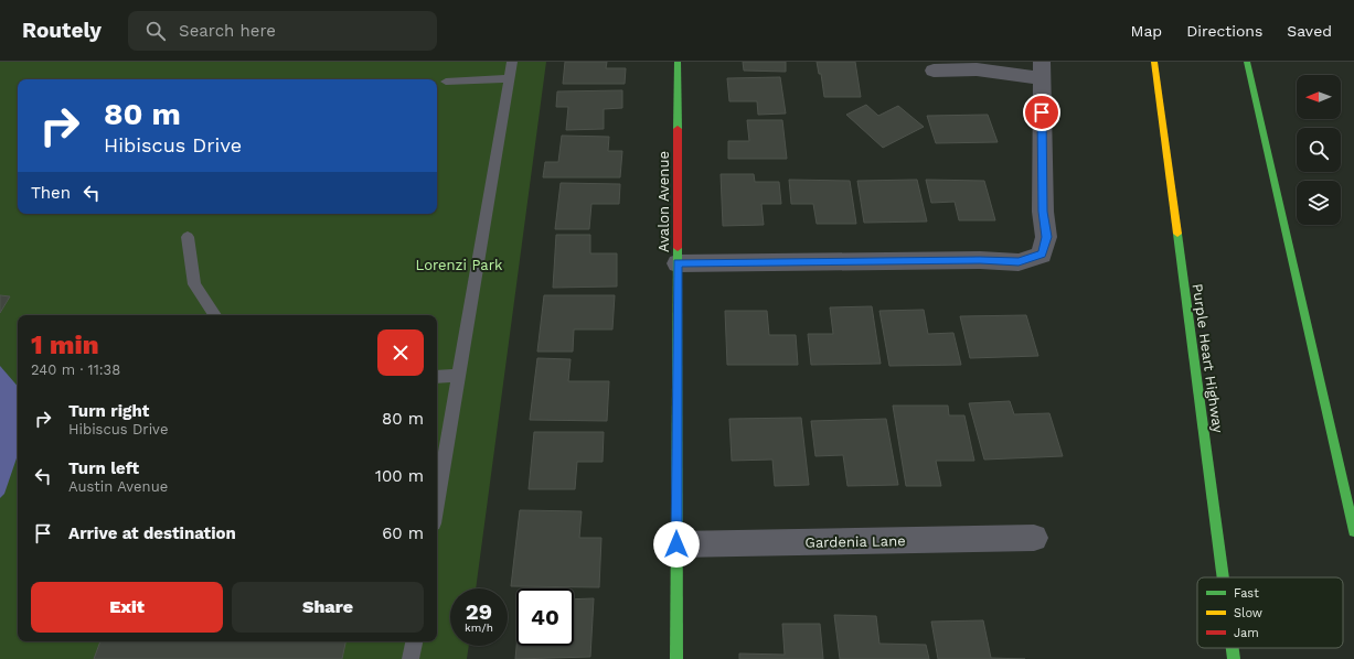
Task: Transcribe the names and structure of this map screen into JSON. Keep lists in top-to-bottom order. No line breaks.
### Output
{"streets":{"main road":["Avalon Avenue","Purple Heart Highway"],"street":["Gardenia Lane"]},"crossings":[["Avalon Avenue","Gardenia Lane"]],"parks":["Lorenzi Park"],"legend":["Fast","Slow","Jam"],"north":"left","page":{"header":"Routely","search":"Search here","nav":["Map","Directions","Saved"],"turn":["80 m","Hibiscus Drive"],"then":"Then","heading":["1 min","240 m · 11:38"],"list":[{"name":"Turn right","note":"Hibiscus Drive","value":"80 m"},{"name":"Turn left","note":"Austin Avenue","value":"100 m"},{"name":"Arrive at destination","value":"60 m"}],"buttons":["Exit","Share"],"speed":"29 km/h","limit":"40"}}
